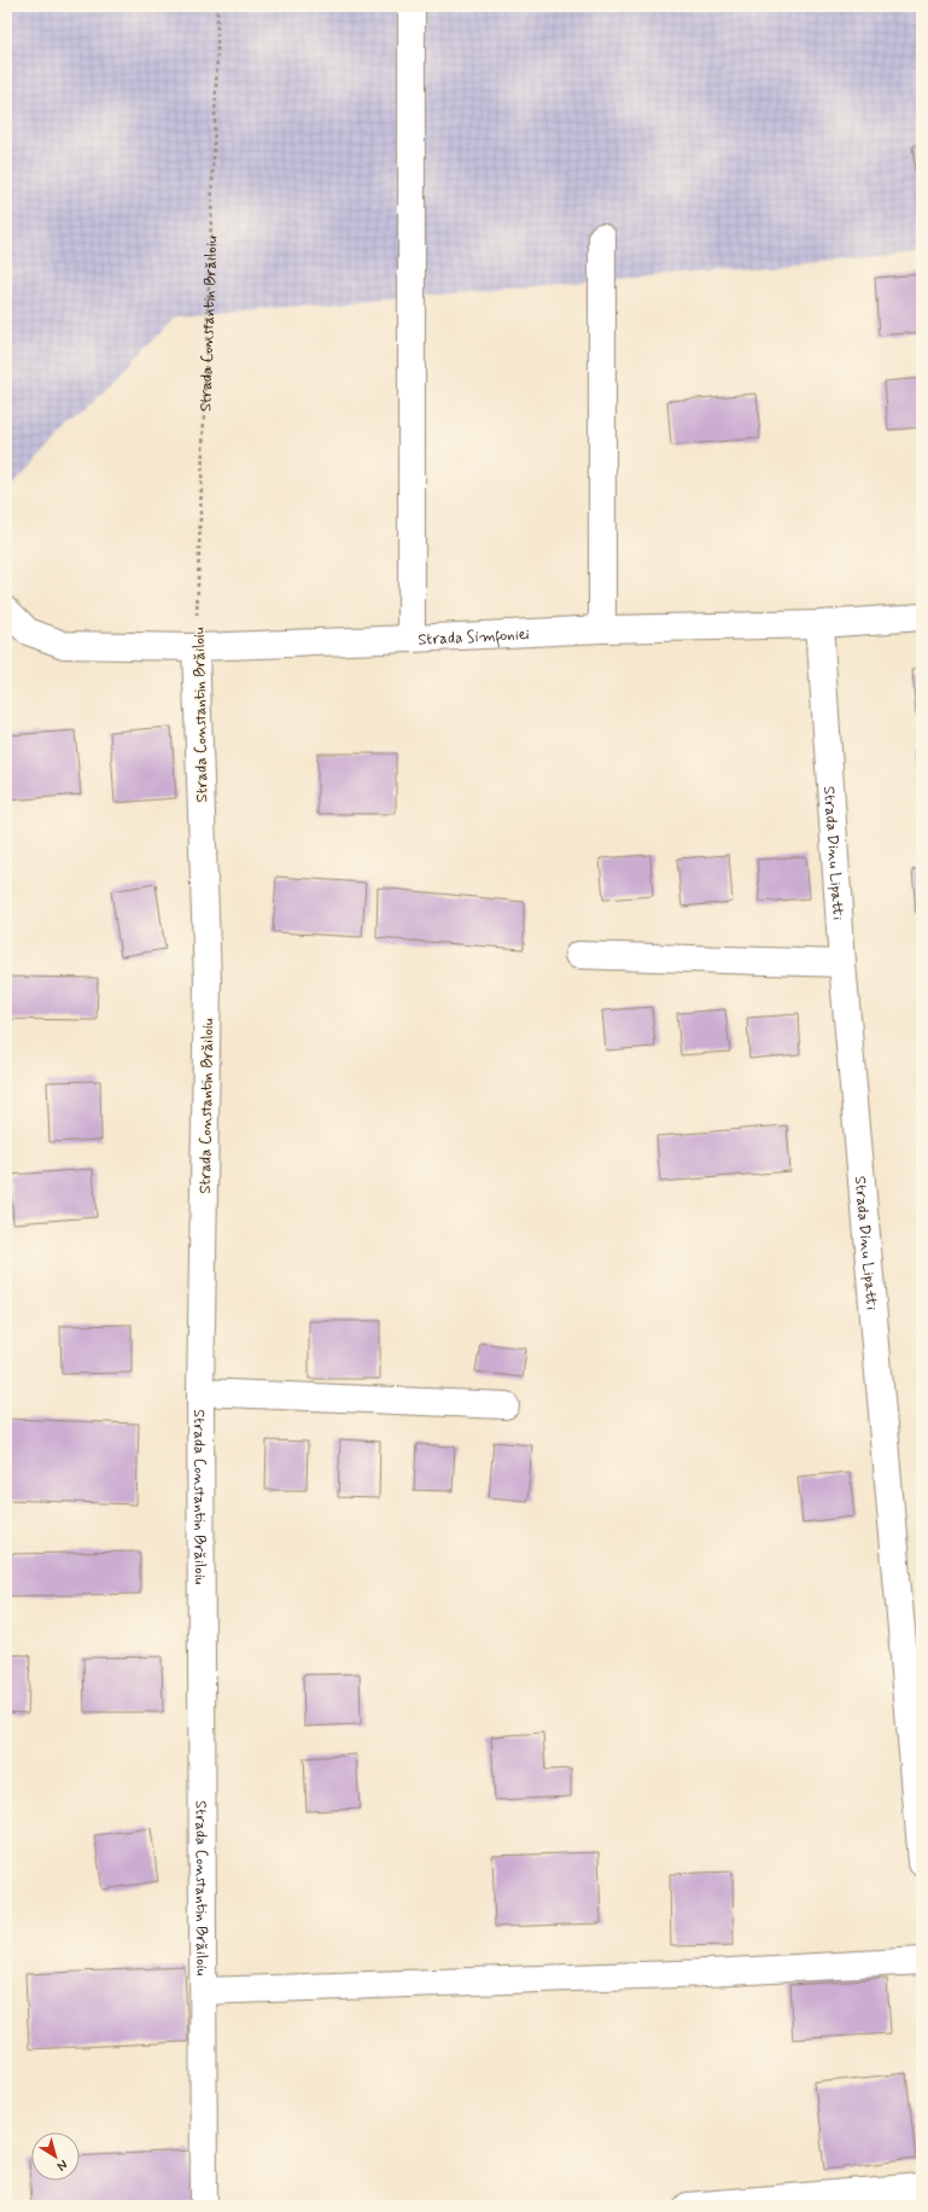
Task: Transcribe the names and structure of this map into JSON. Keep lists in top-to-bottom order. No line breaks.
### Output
{"streets":{"street":["Strada Constantin Brăiloiu","Strada Simfoniei","Strada Dinu Lipatti"]},"crossings":[["Strada Constantin Brăiloiu","Strada Simfoniei"],["Strada Simfoniei","Strada Dinu Lipatti"]],"north":"bottom right"}
